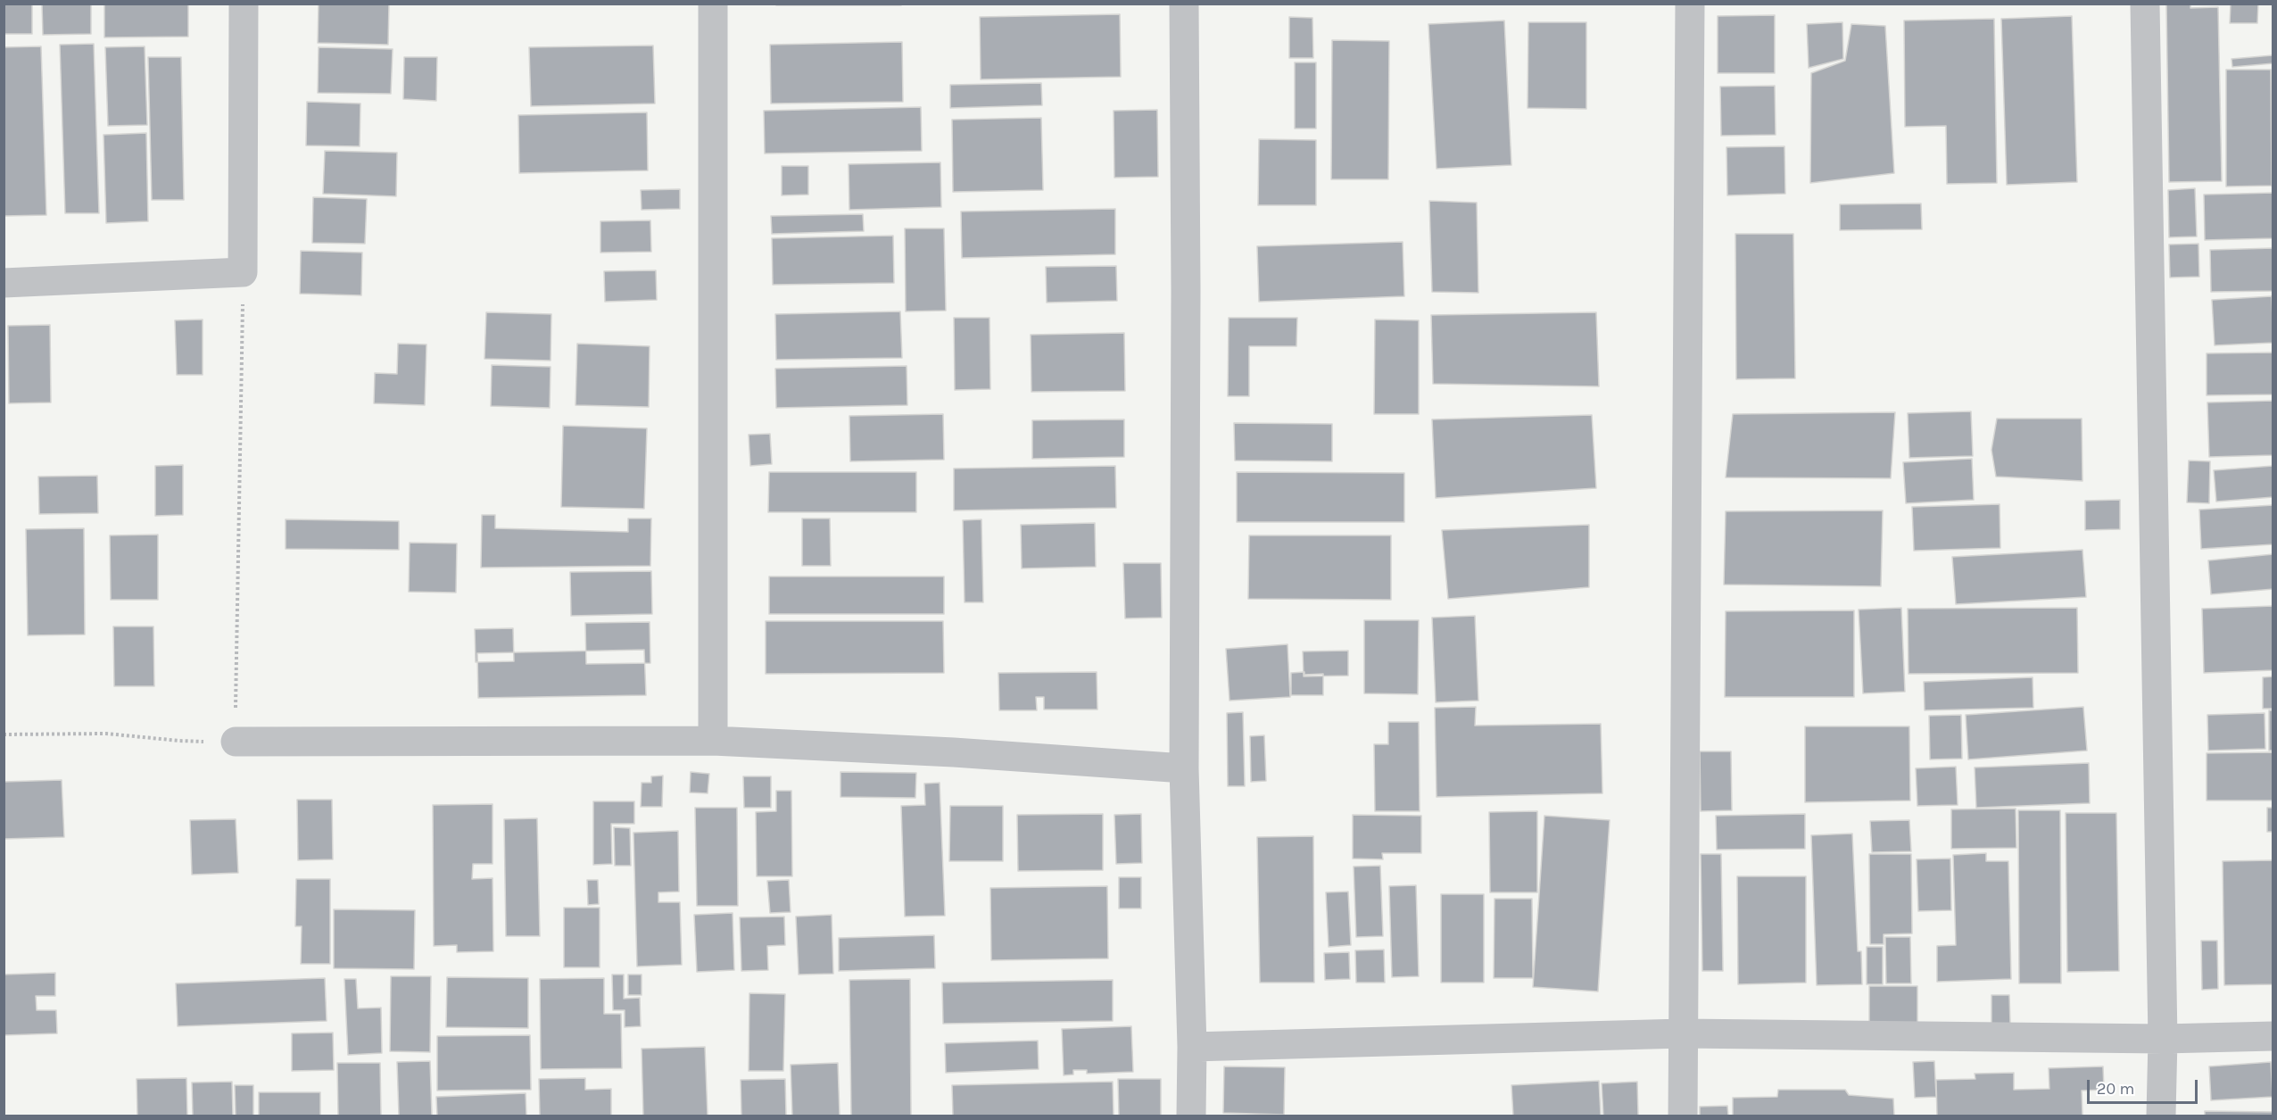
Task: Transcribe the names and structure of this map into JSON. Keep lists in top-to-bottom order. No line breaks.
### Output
{"scale_bar":"20 m"}
